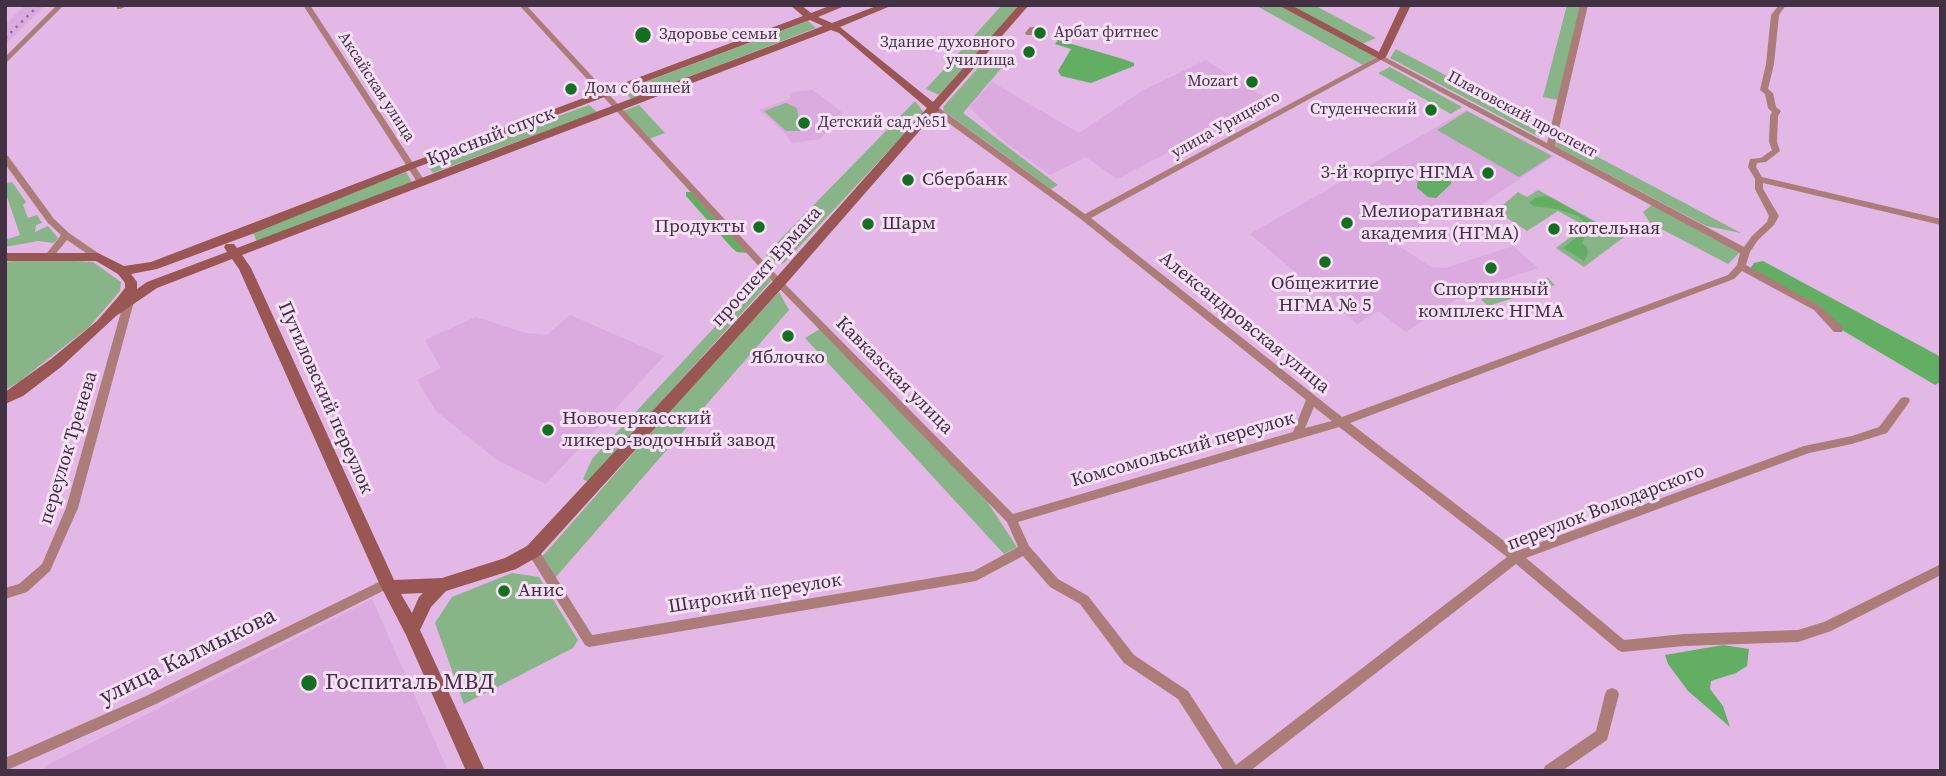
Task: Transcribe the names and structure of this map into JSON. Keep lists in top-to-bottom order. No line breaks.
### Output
{"streets":{"street":["Аксайская улица","Платовский проспект","улица Урицкого","Красный спуск","проспект Ермака","Александровская улица","Кавказская улица","Путиловский переулок","переулок Тренева","Комсомольский переулок","переулок Володарского","Широкий переулок","улица Калмыкова"]},"crossings":[["Аксайская улица","Красный спуск"],["Платовский проспект","улица Урицкого"],["улица Урицкого","Александровская улица"],["Красный спуск","Александровская улица"],["Красный спуск","Кавказская улица"],["Красный спуск","Путиловский переулок"],["Красный спуск","переулок Тренева"],["проспект Ермака","Александровская улица"],["проспект Ермака","Кавказская улица"],["проспект Ермака","Широкий переулок"],["Александровская улица","Комсомольский переулок"],["Александровская улица","переулок Володарского"],["Кавказская улица","Комсомольский переулок"],["Кавказская улица","переулок Володарского"],["Кавказская улица","Широкий переулок"],["Путиловский переулок","улица Калмыкова"]],"places":["Арбат фитнес","Здоровье семьи","Здание духовного училища","Mozart","Дом с башней","Студенческий","Детский сад №51","3-й корпус НГМА","Сбербанк","Мелиоративная академия (НГМА)","Шарм","Продукты","котельная","Общежитие НГМА № 5","Спортивный комплекс НГМА","Яблочко","Новочеркасский ликеро-водочный завод","Анис","Госпиталь МВД"]}
